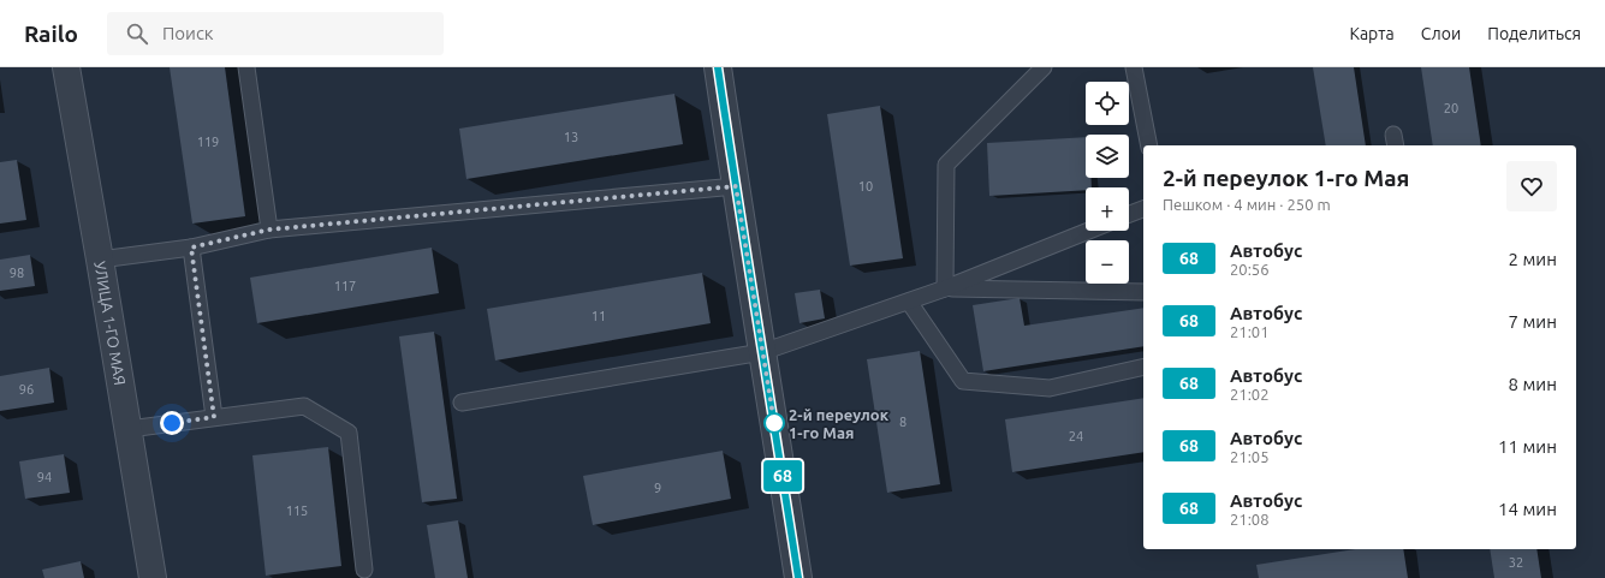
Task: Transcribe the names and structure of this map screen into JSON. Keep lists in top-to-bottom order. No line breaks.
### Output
{"streets":{"street":["УЛИЦА 1-ГО МАЯ"]},"places":["2-й переулок 1-го Мая"],"lines":["bus line 68"],"house_numbers":["20","13","119","10","98","117","11","96","8","24","94","9","115","32"],"page":{"header":"Railo","search":"Поиск","nav":["Карта","Слои","Поделиться"],"on_map":"68","map_buttons":["+","−"],"heading":["2-й переулок 1-го Мая","Пешком · 4 мин · 250 m"],"list":[{"mark":"68","name":"Автобус","note":"20:56","value":"2 мин"},{"mark":"68","name":"Автобус","note":"21:01","value":"7 мин"},{"mark":"68","name":"Автобус","note":"21:02","value":"8 мин"},{"mark":"68","name":"Автобус","note":"21:05","value":"11 мин"},{"mark":"68","name":"Автобус","note":"21:08","value":"14 мин"}]}}
